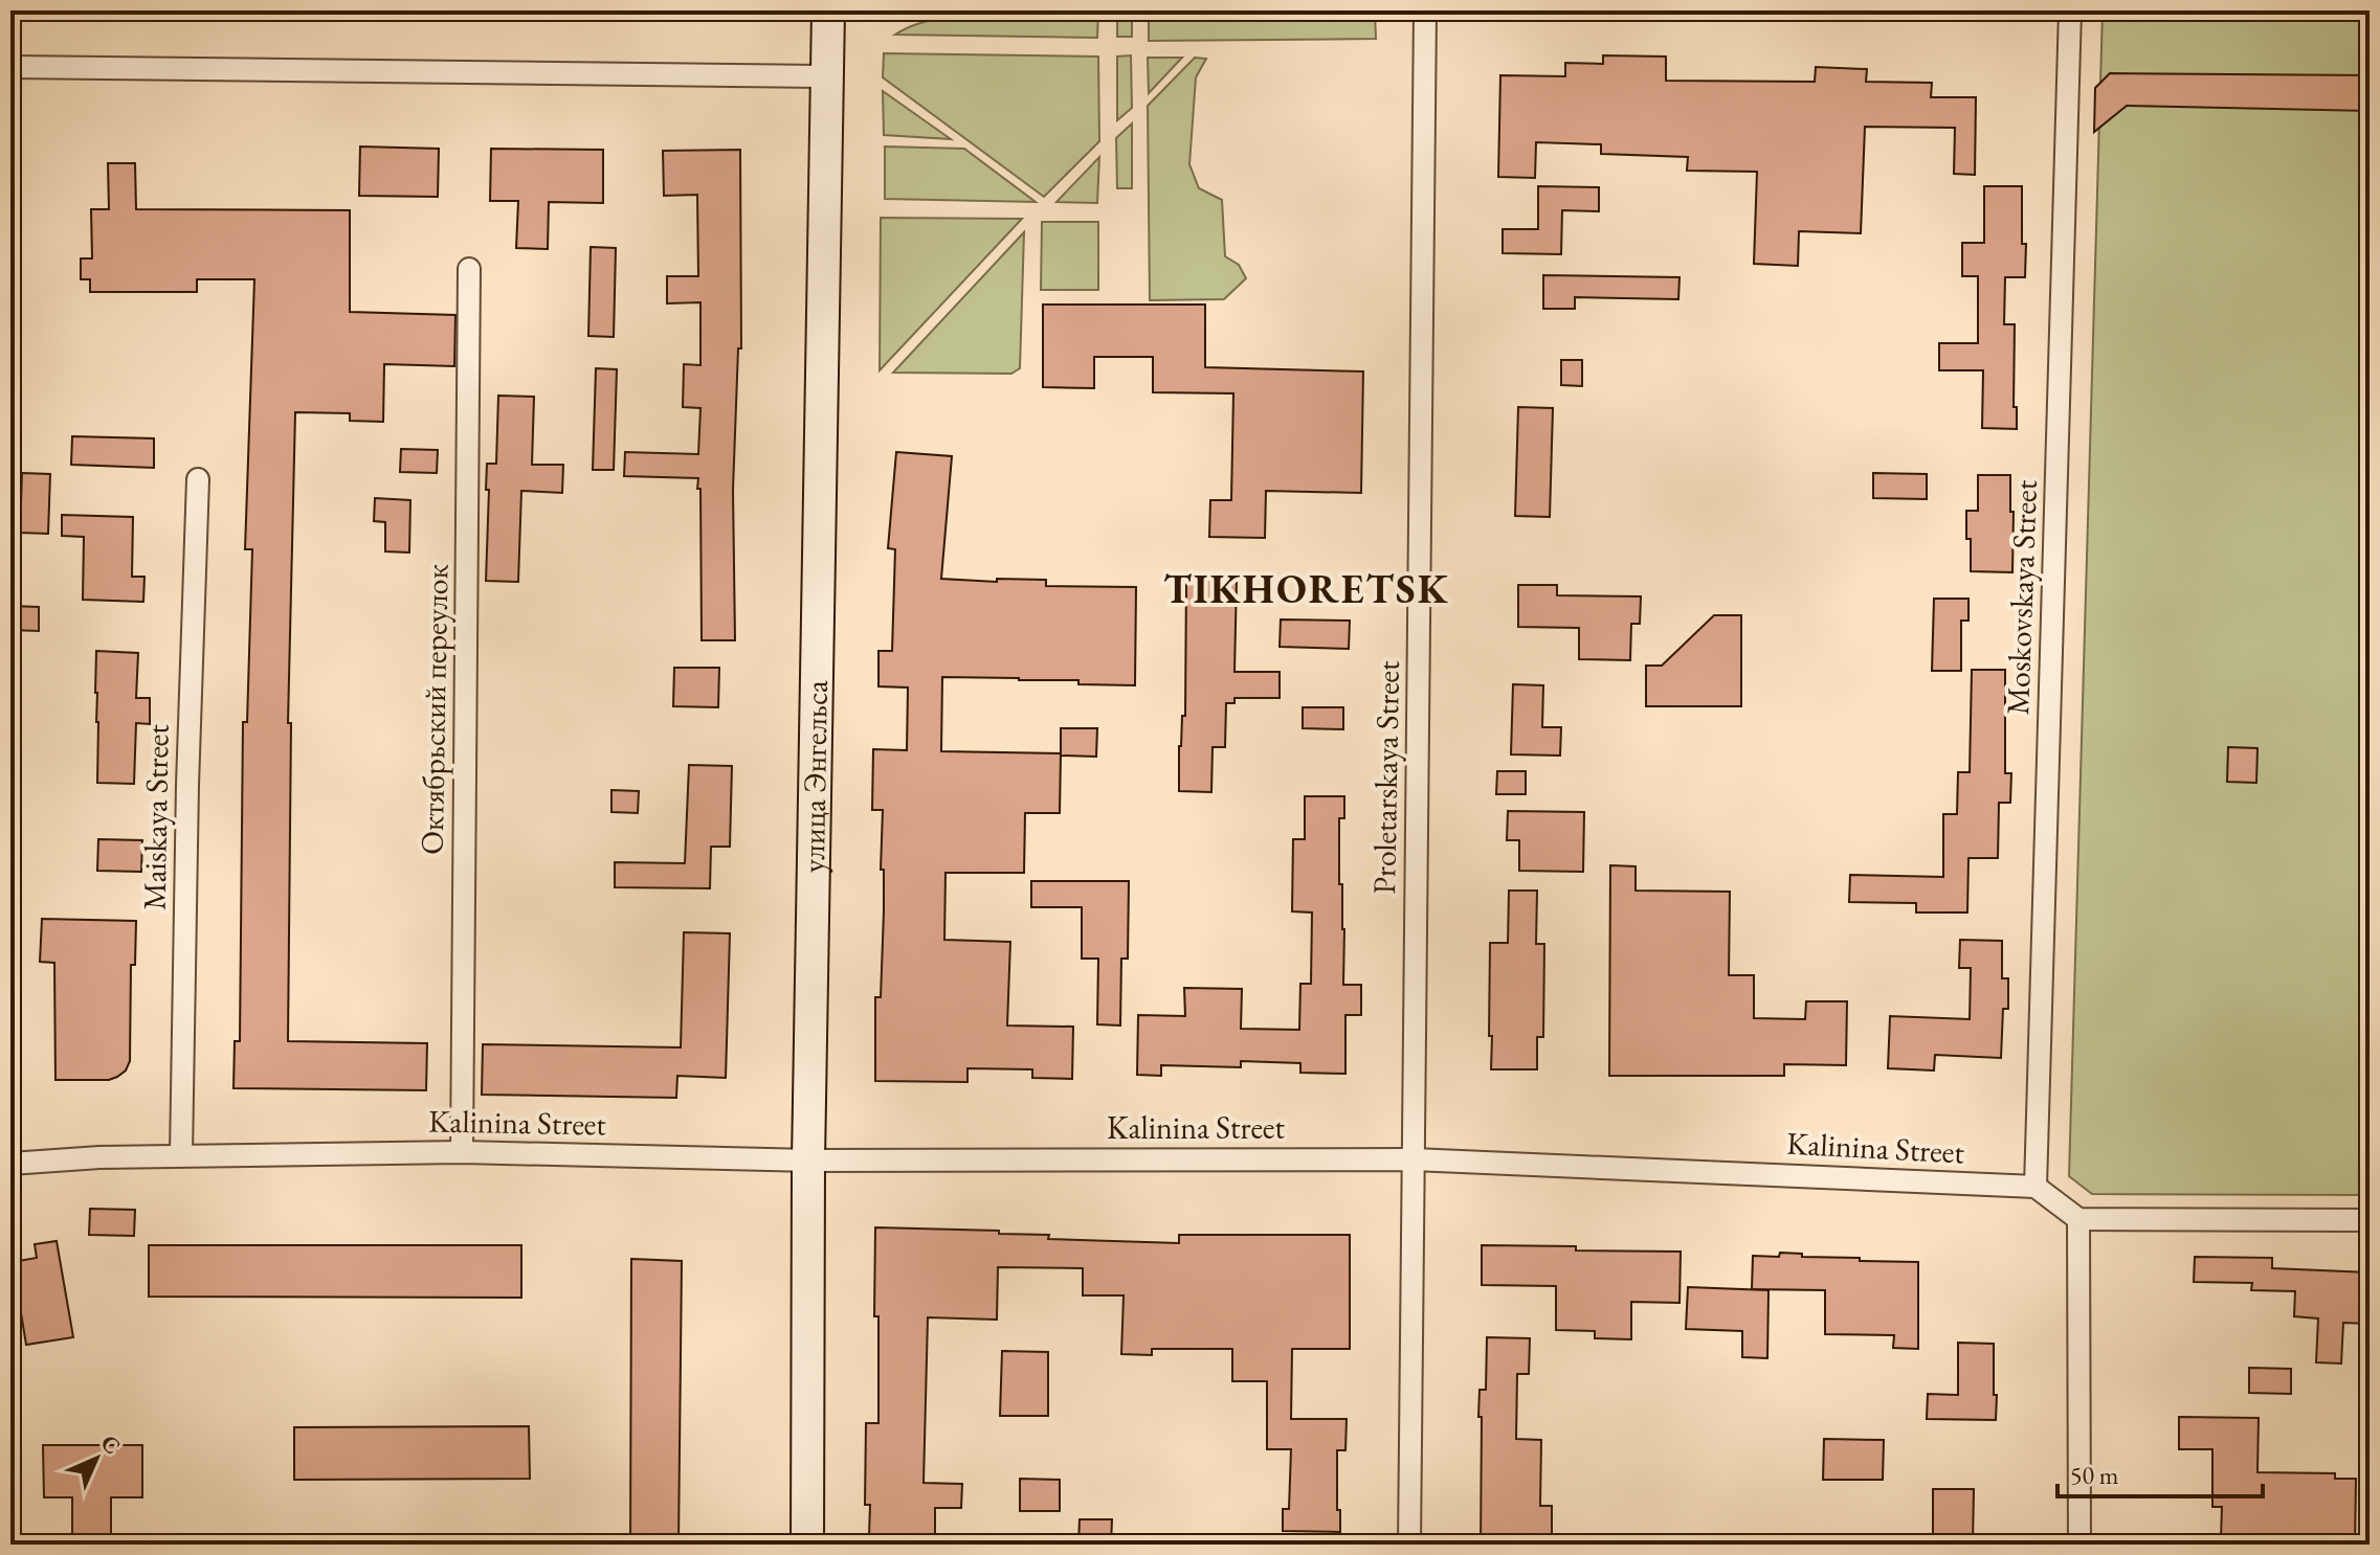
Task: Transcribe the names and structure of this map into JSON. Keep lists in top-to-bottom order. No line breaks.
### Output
{"streets":{"main road":["улица Энгельса"],"street":["Moskovskaya Street","Октябрьский переулок","Proletarskaya Street","Maiskaya Street","Kalinina Street"]},"crossings":[["Moskovskaya Street","Kalinina Street"],["Октябрьский переулок","Kalinina Street"],["улица Энгельса","Kalinina Street"],["Proletarskaya Street","Kalinina Street"],["Maiskaya Street","Kalinina Street"]],"districts":["TIKHORETSK"],"scale_bar":"50 m","north":"top right"}
